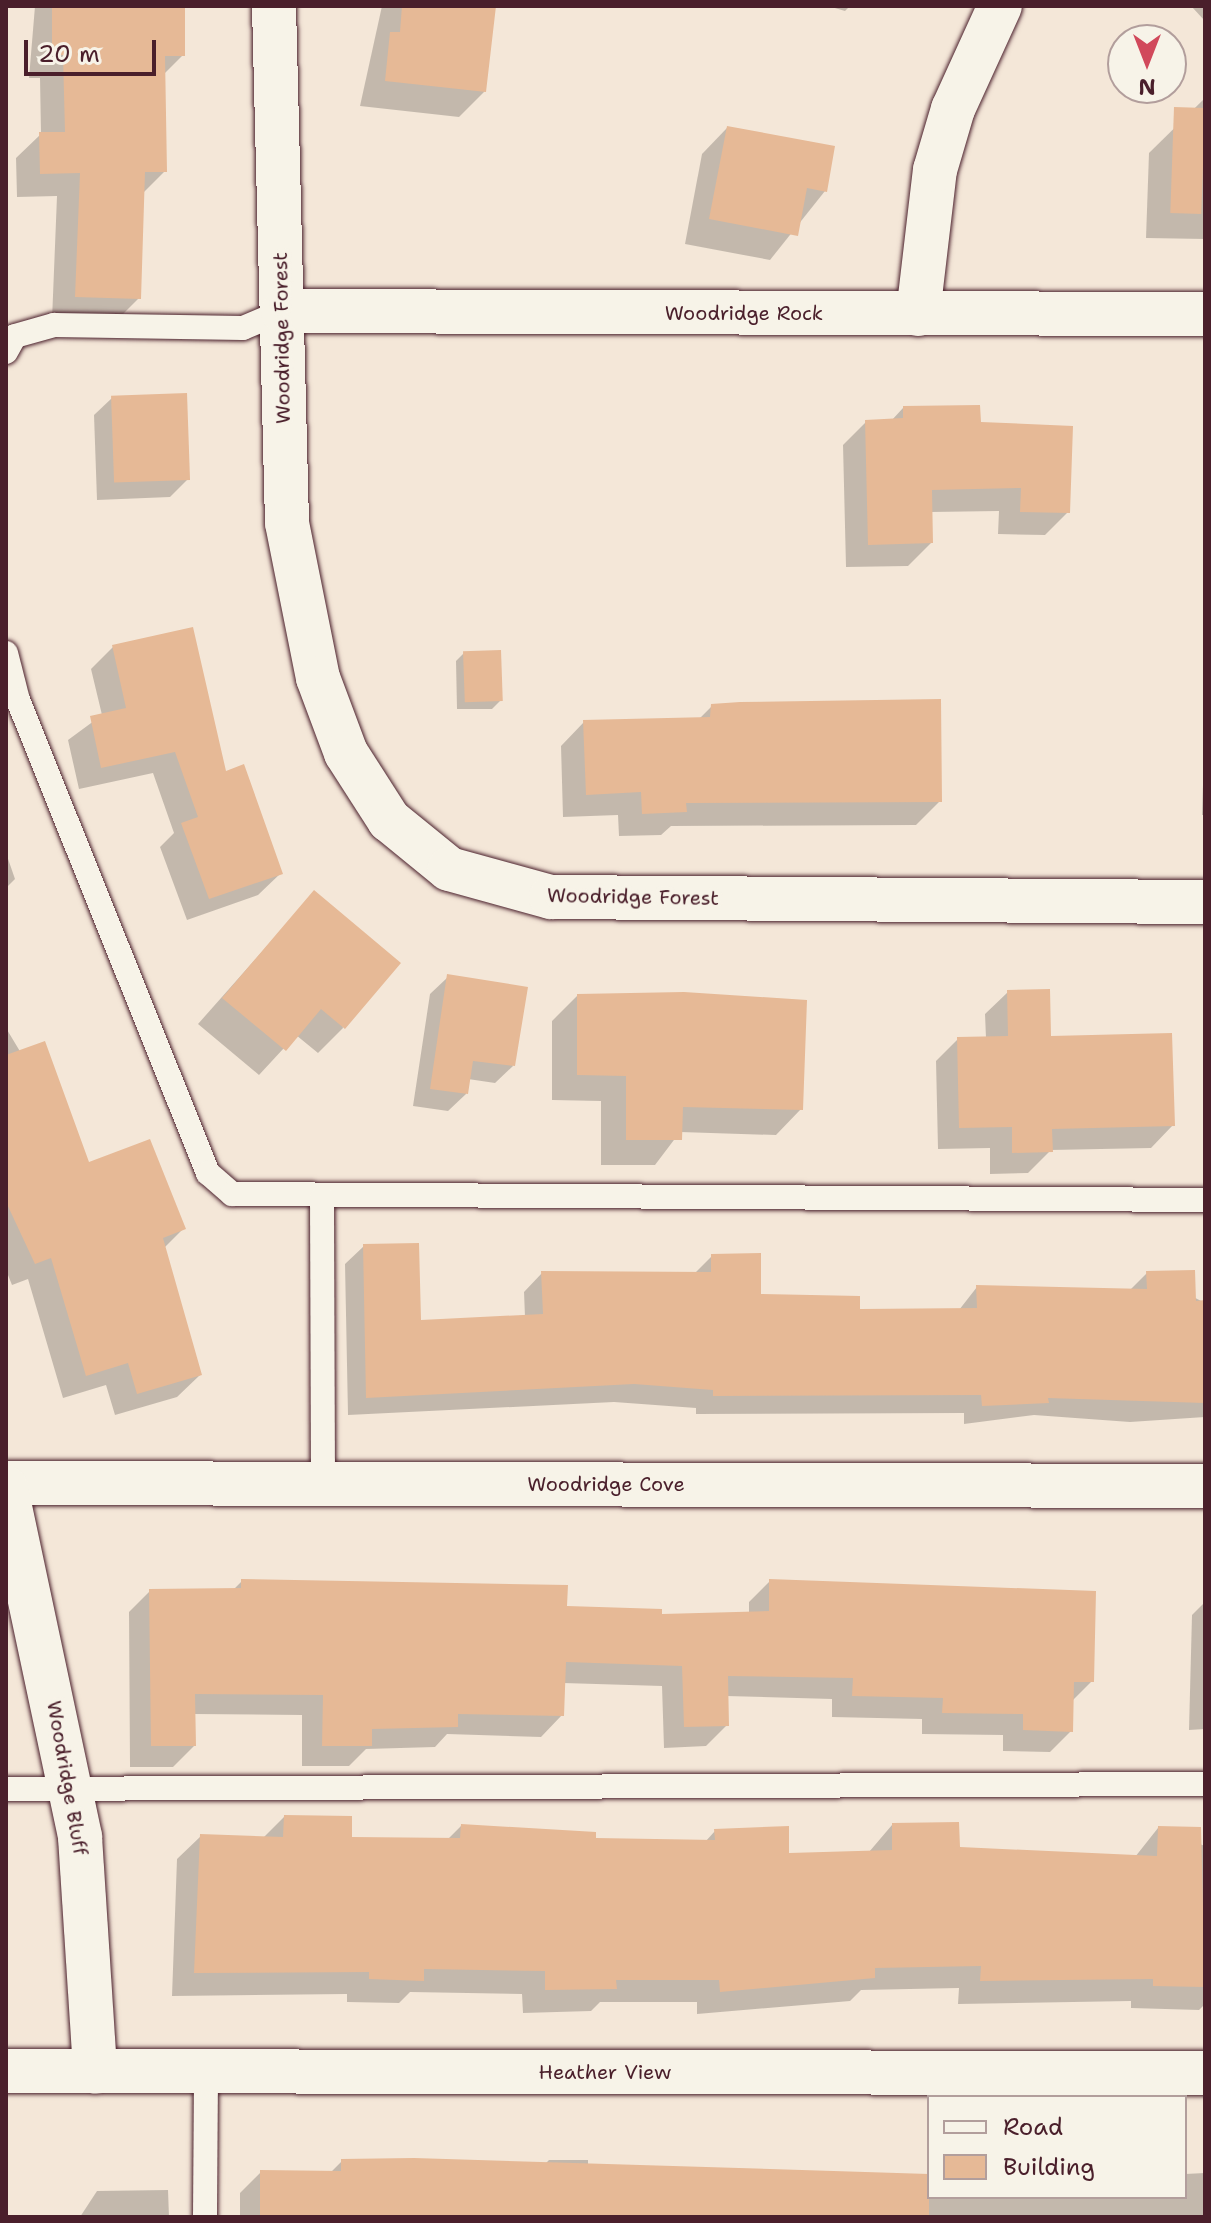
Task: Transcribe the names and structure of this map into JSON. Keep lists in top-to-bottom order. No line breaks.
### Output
{"streets":{"street":["Woodridge Rock","Woodridge Forest","Woodridge Cove","Woodridge Bluff","Heather View"]},"crossings":[["Woodridge Rock","Woodridge Forest"],["Woodridge Cove","Woodridge Bluff"],["Woodridge Bluff","Heather View"]],"legend":["Road","Building"],"scale_bar":"20 m","north":"bottom"}
